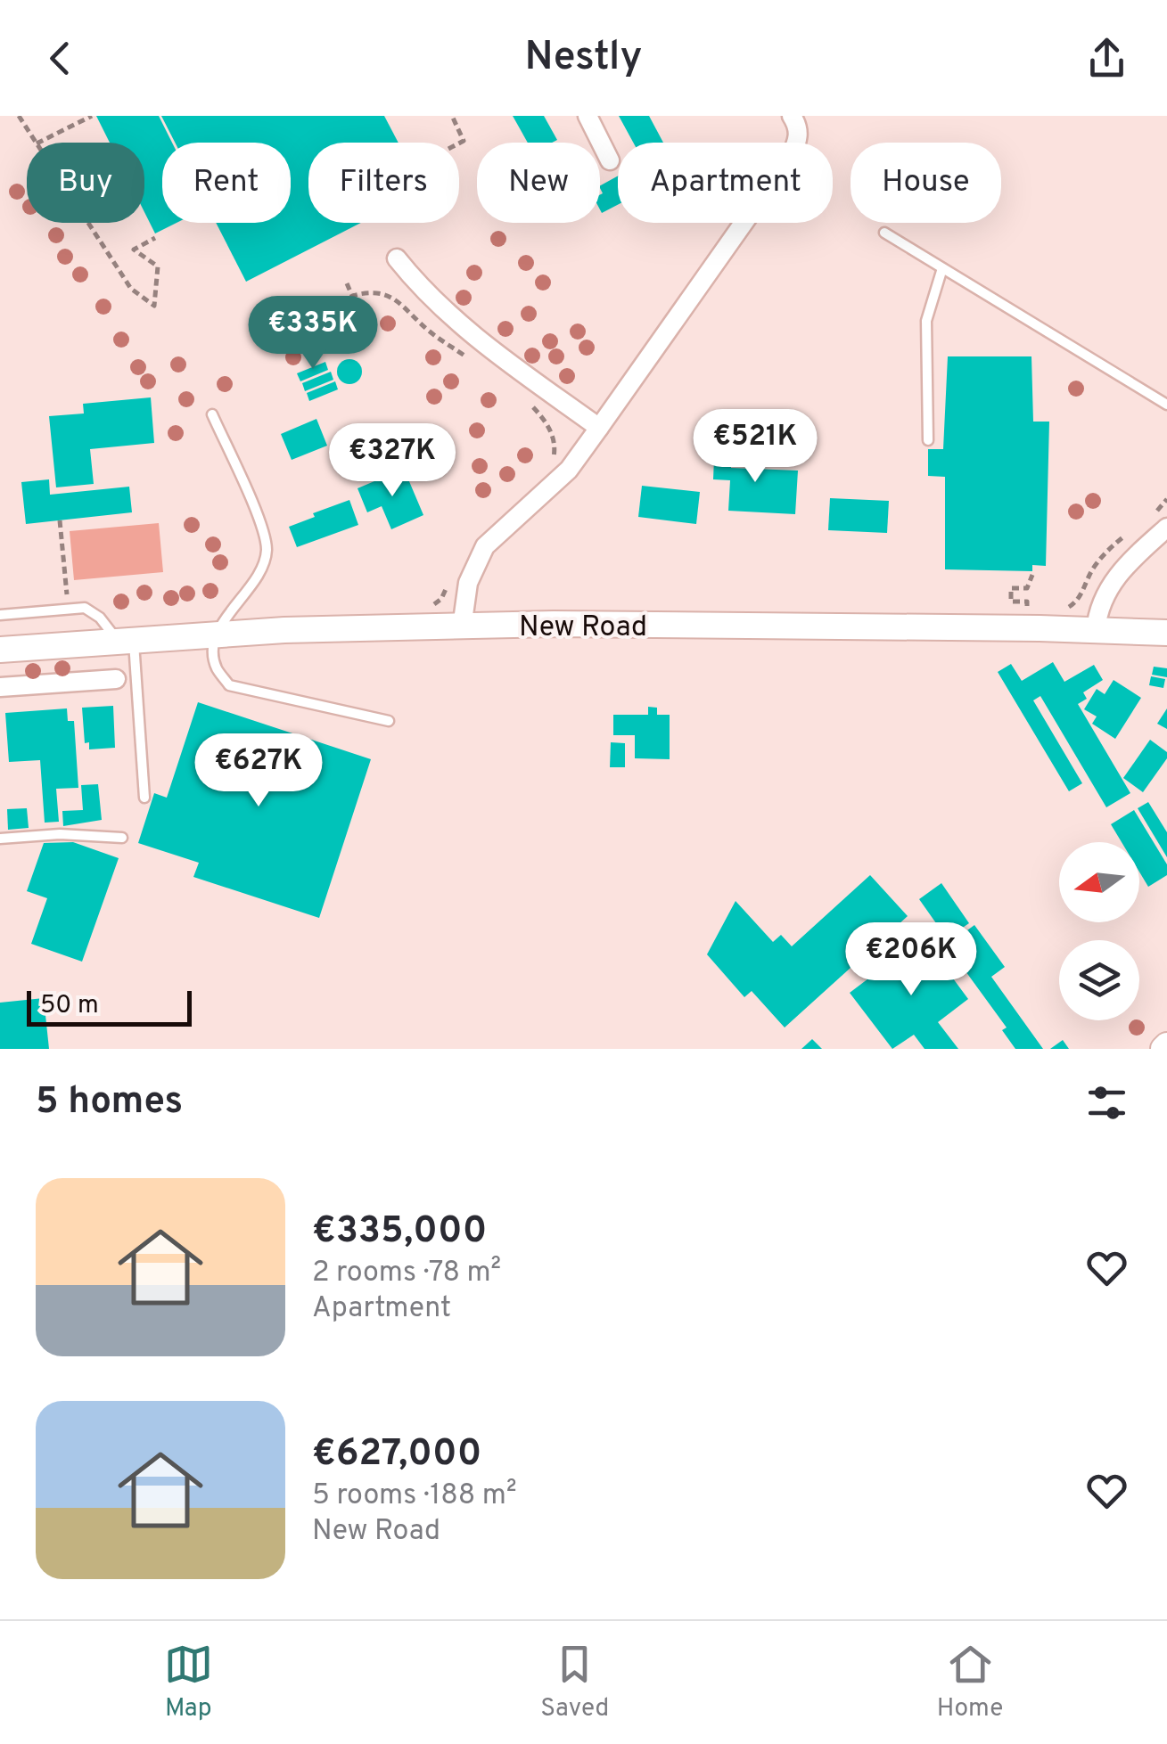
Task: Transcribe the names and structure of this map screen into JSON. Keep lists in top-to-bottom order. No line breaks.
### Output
{"streets":{"main road":["New Road"]},"scale_bar":"50 m","north":"left","page":{"header":"Nestly","chip":["Buy","Rent","Filters","New","Apartment","House"],"price":["€335K","€521K","€327K","€627K","€206K"],"scale":"50 m","heading":"5 homes","list":[{"name":"€335,000","note":"2 rooms · 78 m² · Apartment"},{"name":"€627,000","note":"5 rooms · 188 m² · New Road"}],"tabs":["Map","Saved","Home"]}}
